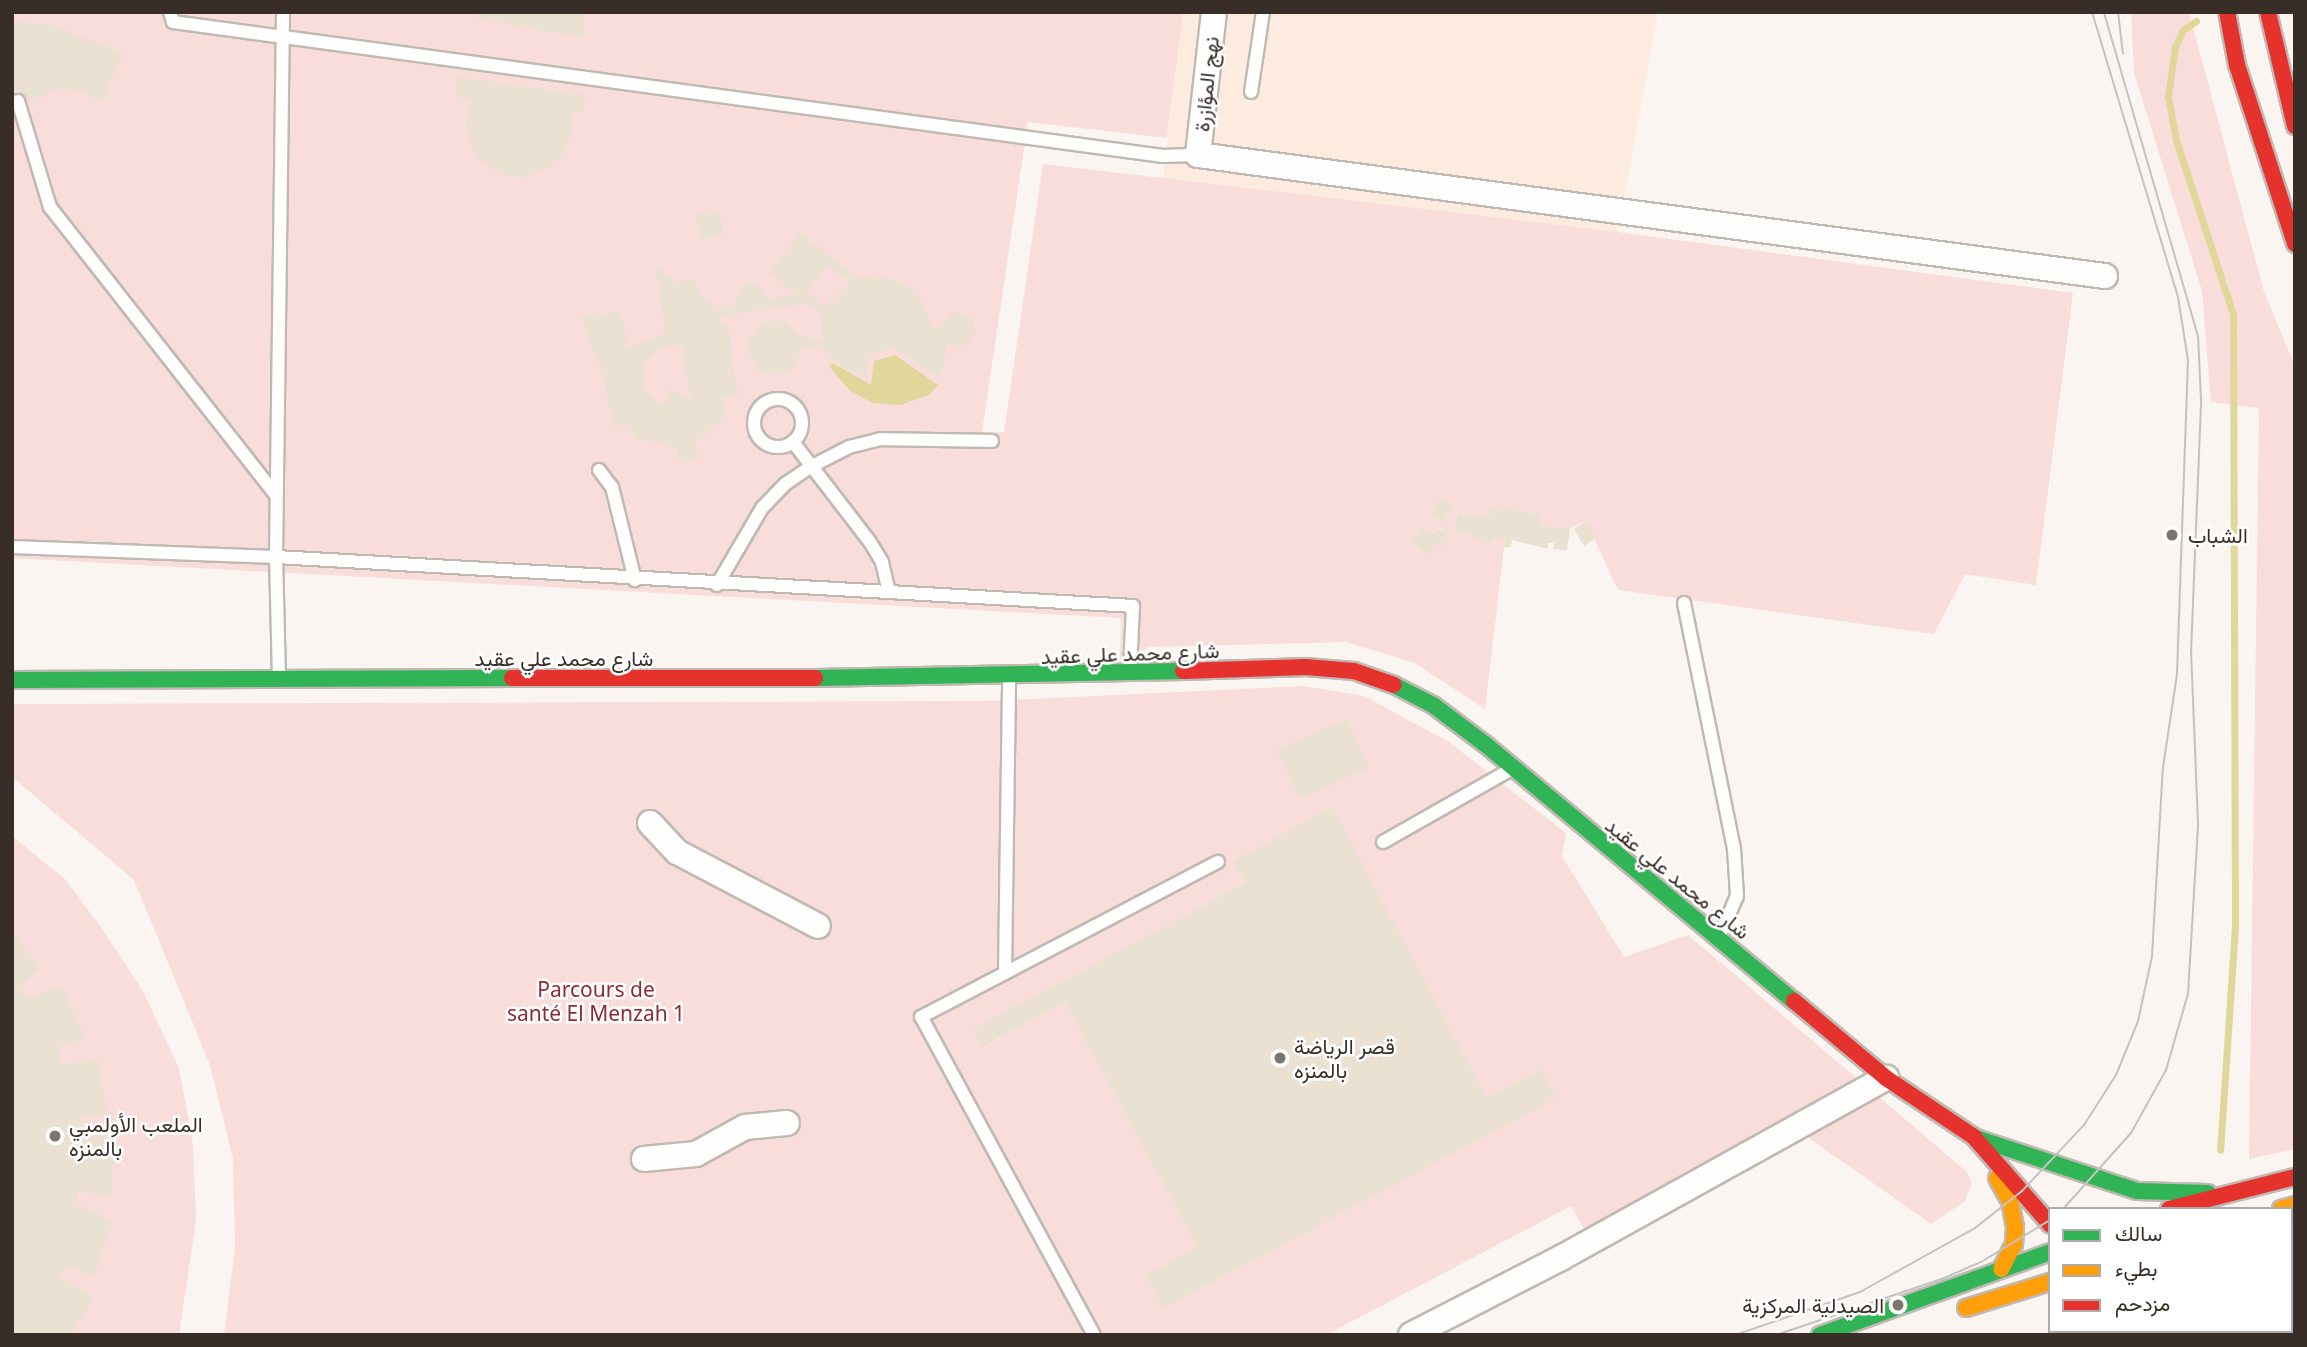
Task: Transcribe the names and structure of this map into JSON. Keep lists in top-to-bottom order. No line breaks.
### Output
{"streets":{"main road":["شارع محمد علي عقيد"],"street":["نهج المؤازرة"]},"parks":["Parcours de santé El Menzah 1"],"places":["الشباب","قصر الرياضة بالمنزه","الملعب الأولمبي بالمنزه","الصيدلية المركزية"],"legend":["سالك","بطيء","مزدحم"]}
